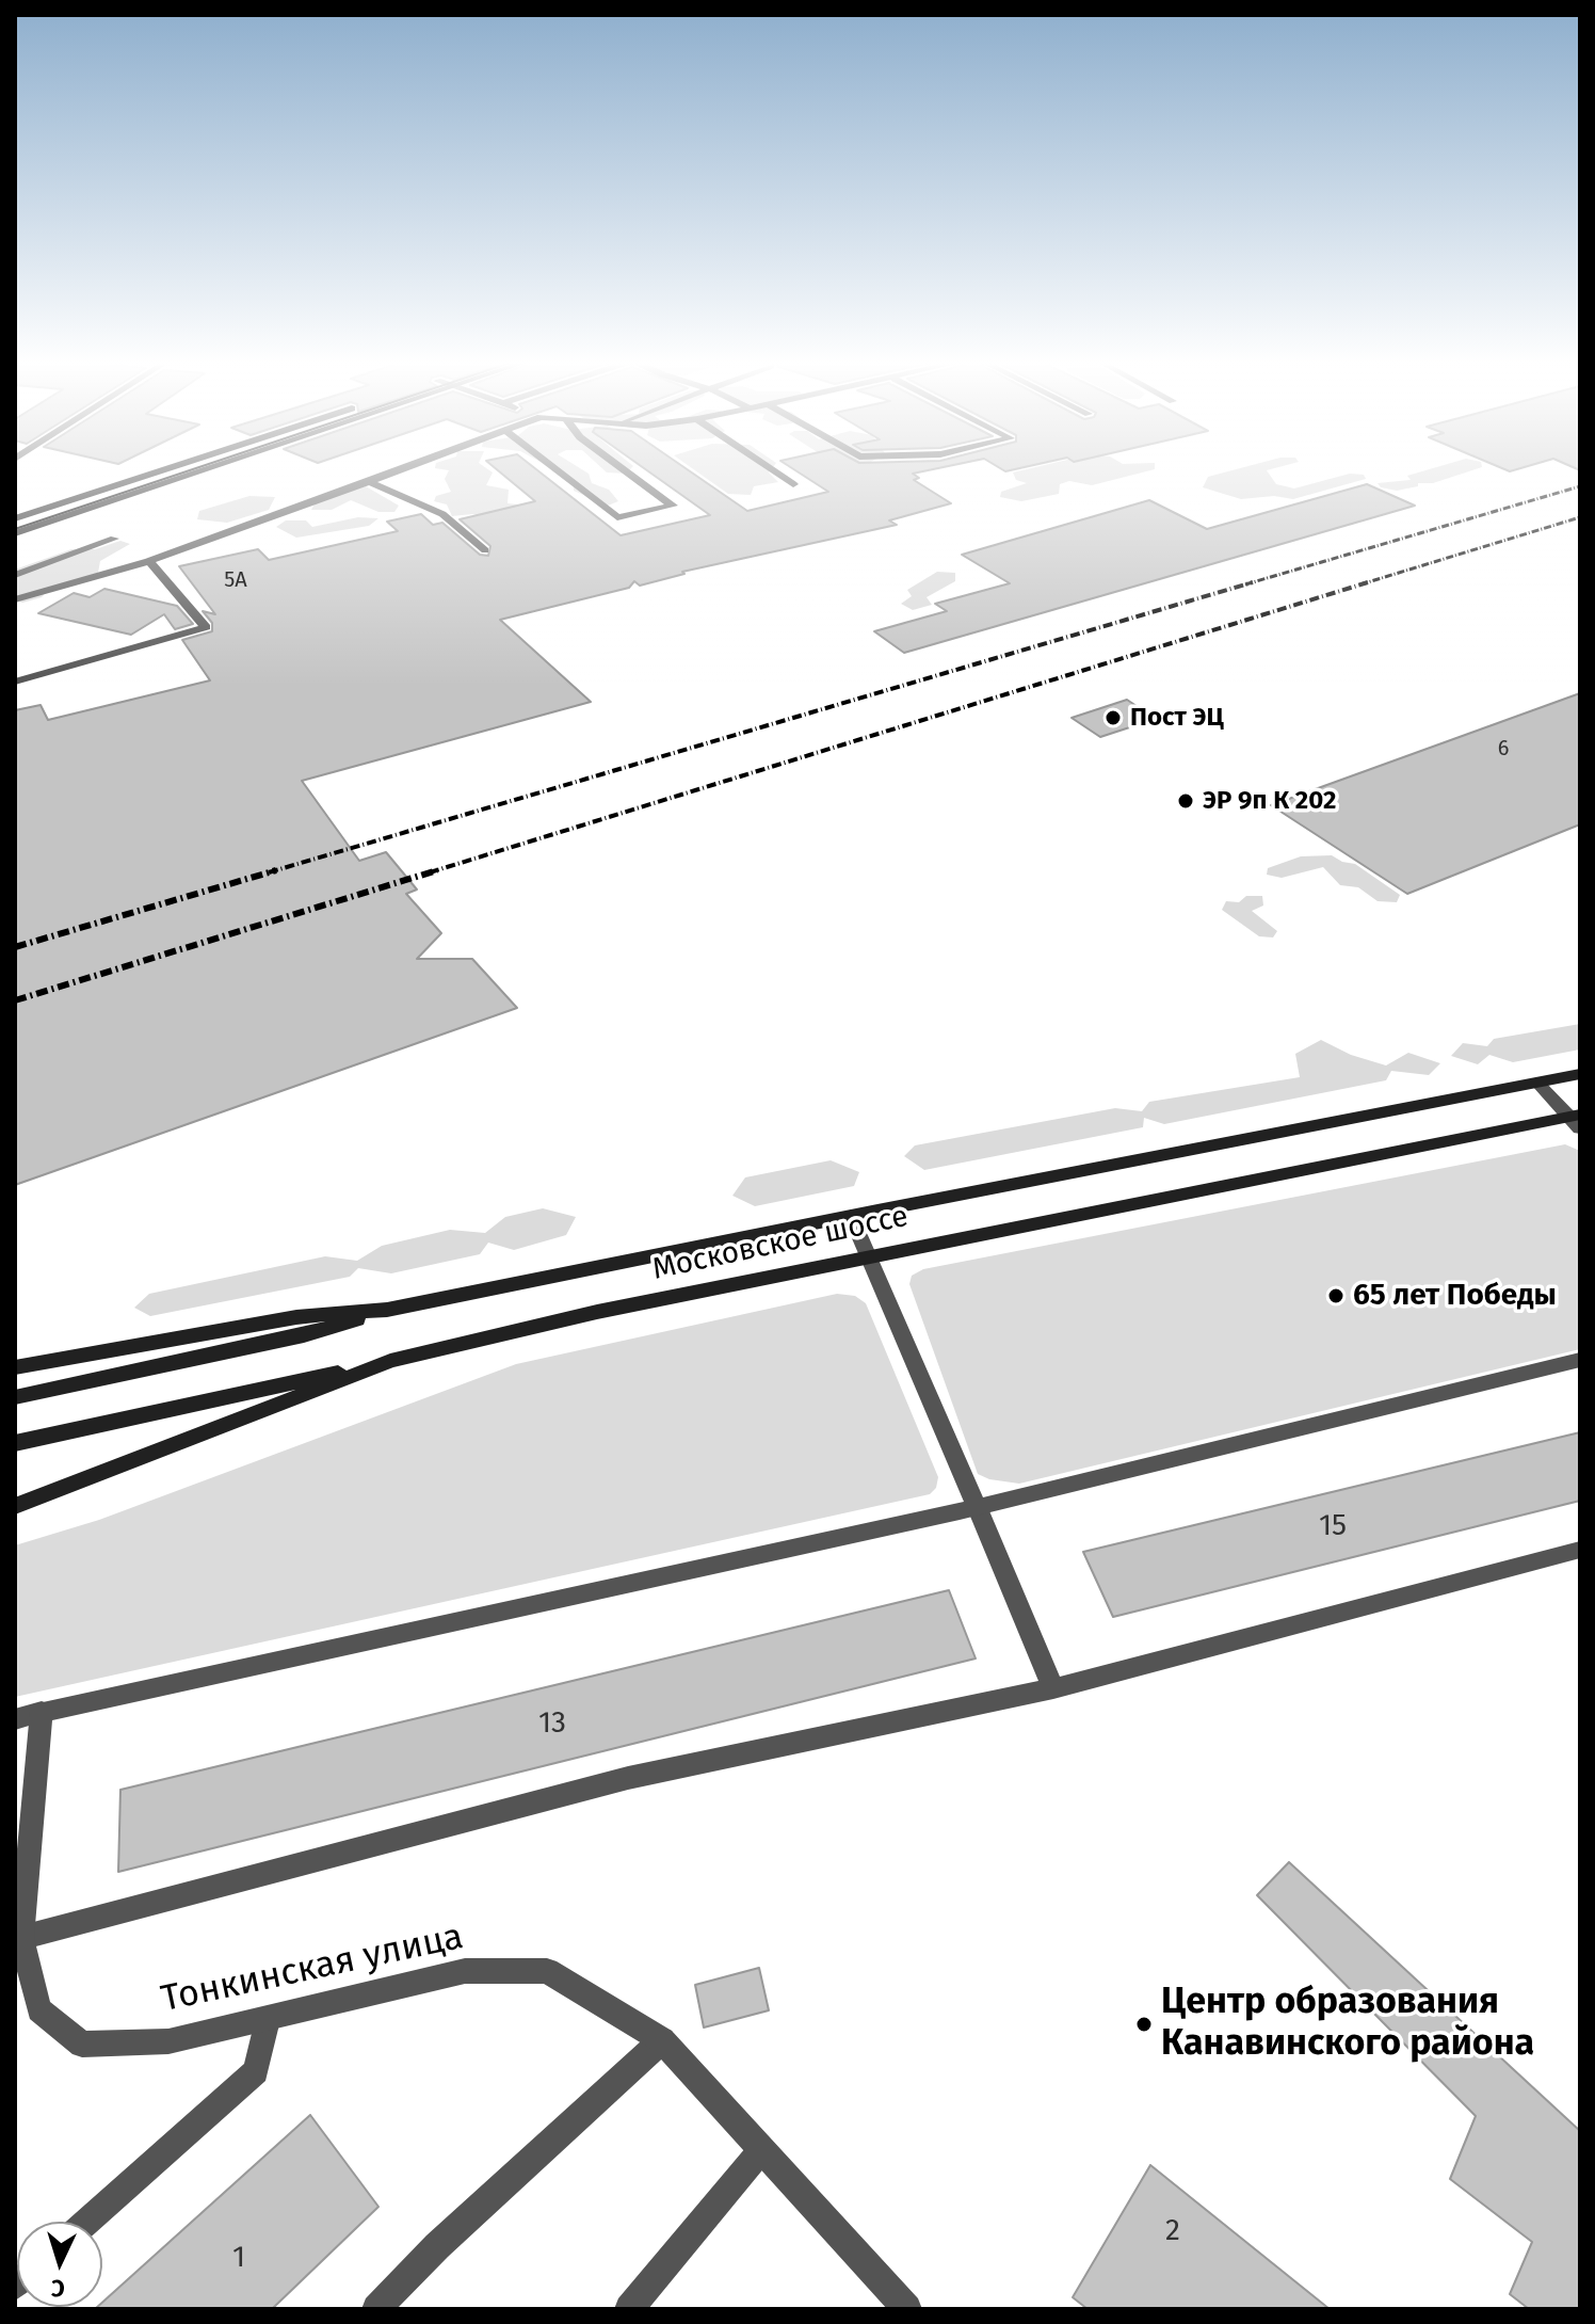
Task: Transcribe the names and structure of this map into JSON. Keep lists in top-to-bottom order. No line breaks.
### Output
{"streets":{"main road":["Московское шоссе"],"street":["Тонкинская улица"]},"places":["Пост ЭЦ","ЭР 9п К 202","65 лет Победы","Центр образования Канавинского района"],"house_numbers":["5А","6","15","13","2","1"],"north":"bottom"}
